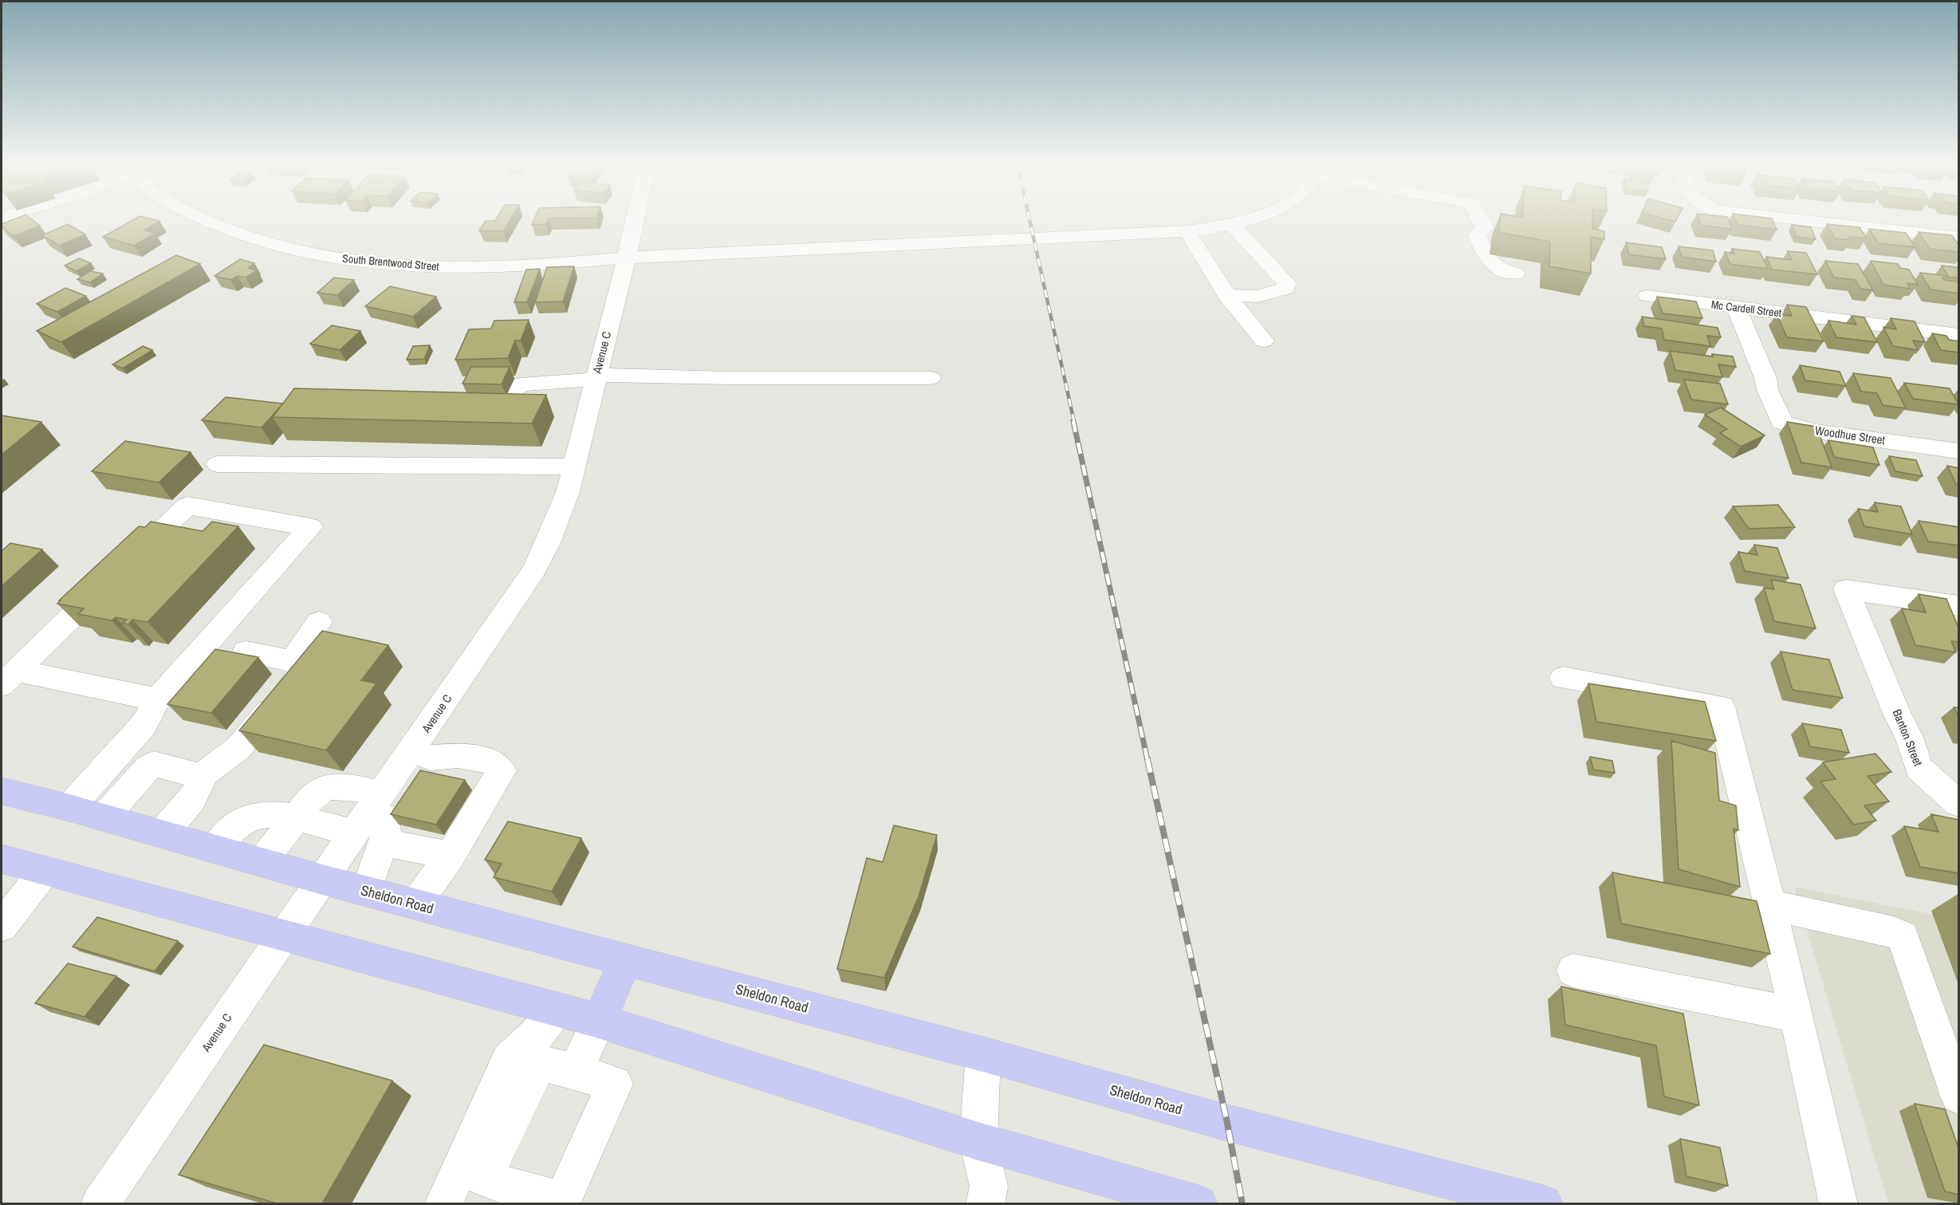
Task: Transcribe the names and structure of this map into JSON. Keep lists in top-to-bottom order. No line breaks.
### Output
{"streets":{"main road":["Sheldon Road"],"street":["South Brentwood Street","Mc Cardell Street","Avenue C","Woodhue Street","Banton Street"]},"crossings":[["South Brentwood Street","Avenue C"],["Mc Cardell Street","Woodhue Street"],["Avenue C","Sheldon Road"]]}
